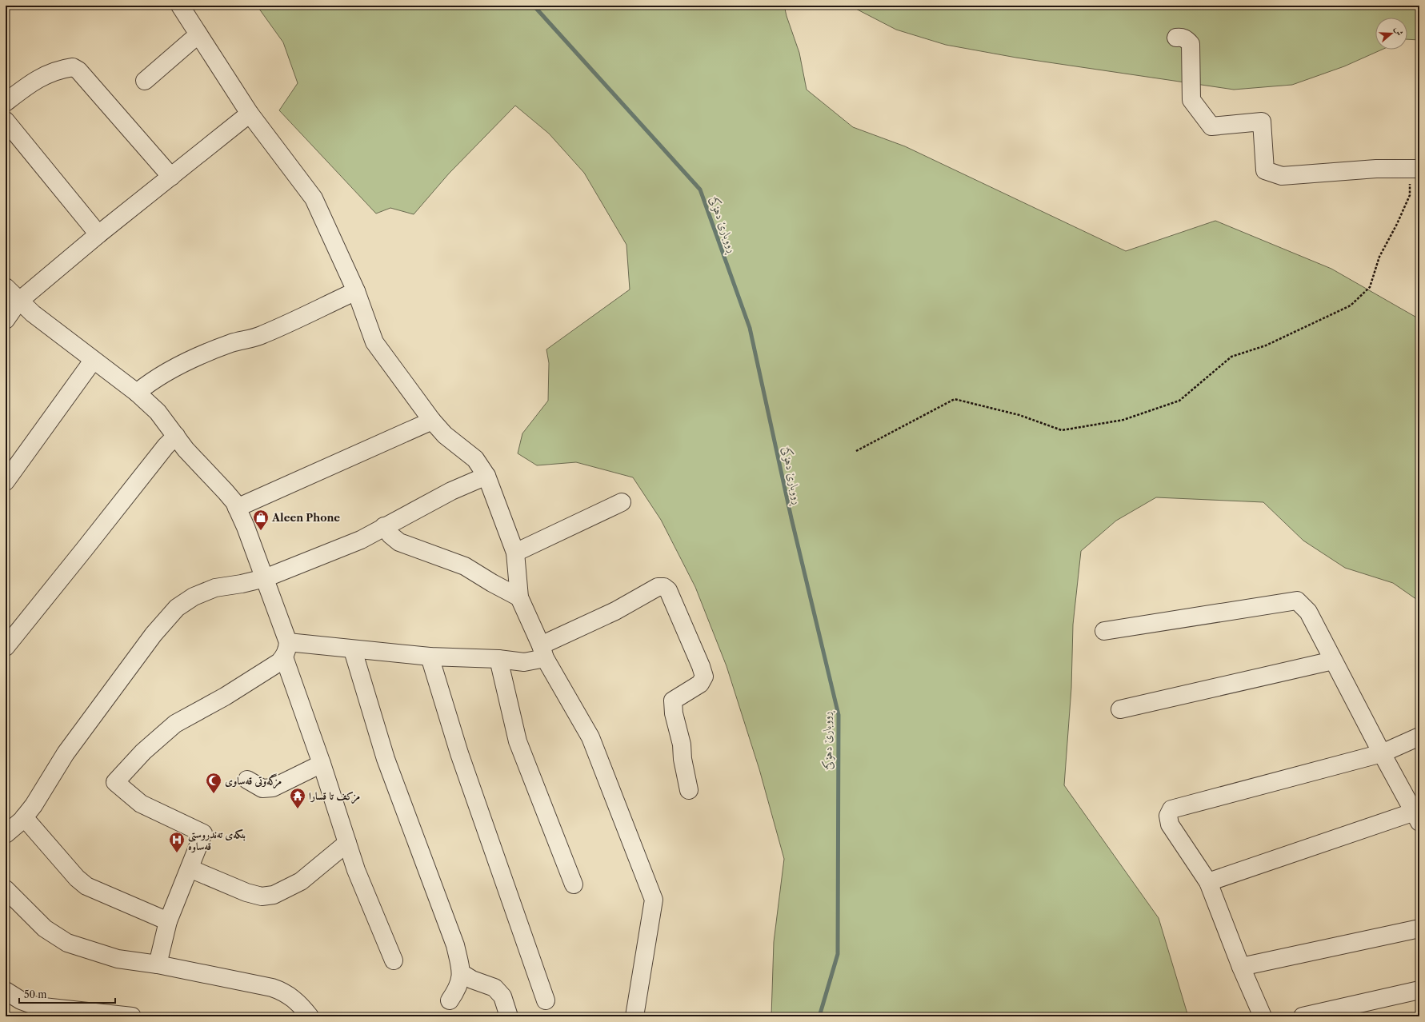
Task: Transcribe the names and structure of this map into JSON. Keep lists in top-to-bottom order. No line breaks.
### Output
{"water":["ڕووبارێ دهۆكێ"],"places":{"shop":["Aleen Phone"],"mosque":["مزگەوتی قەساوی"],"temple":["مزكف تا قسارا"],"hospital":["بنکەی تەندروستی قەساوە"]},"scale_bar":"50 m","north":"right"}
